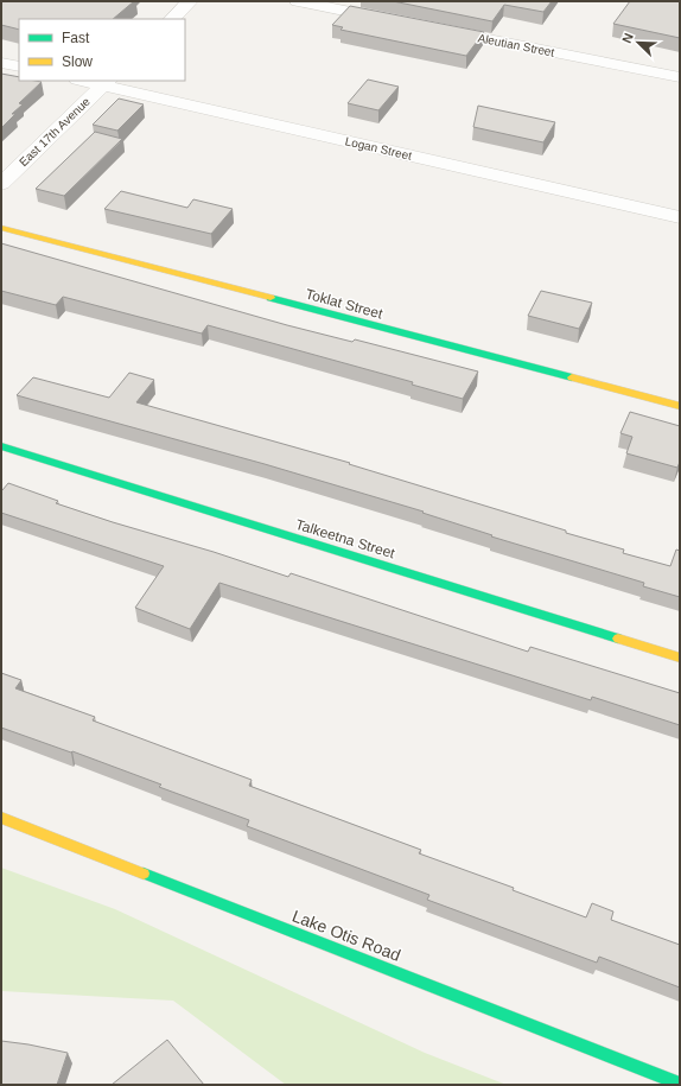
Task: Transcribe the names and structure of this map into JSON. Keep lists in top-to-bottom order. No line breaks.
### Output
{"streets":{"street":["Aleutian Street","East 17th Avenue","Logan Street","Toklat Street","Talkeetna Street","Lake Otis Road"]},"crossings":[["East 17th Avenue","Logan Street"]],"legend":["Fast","Slow"],"north":"top left"}
